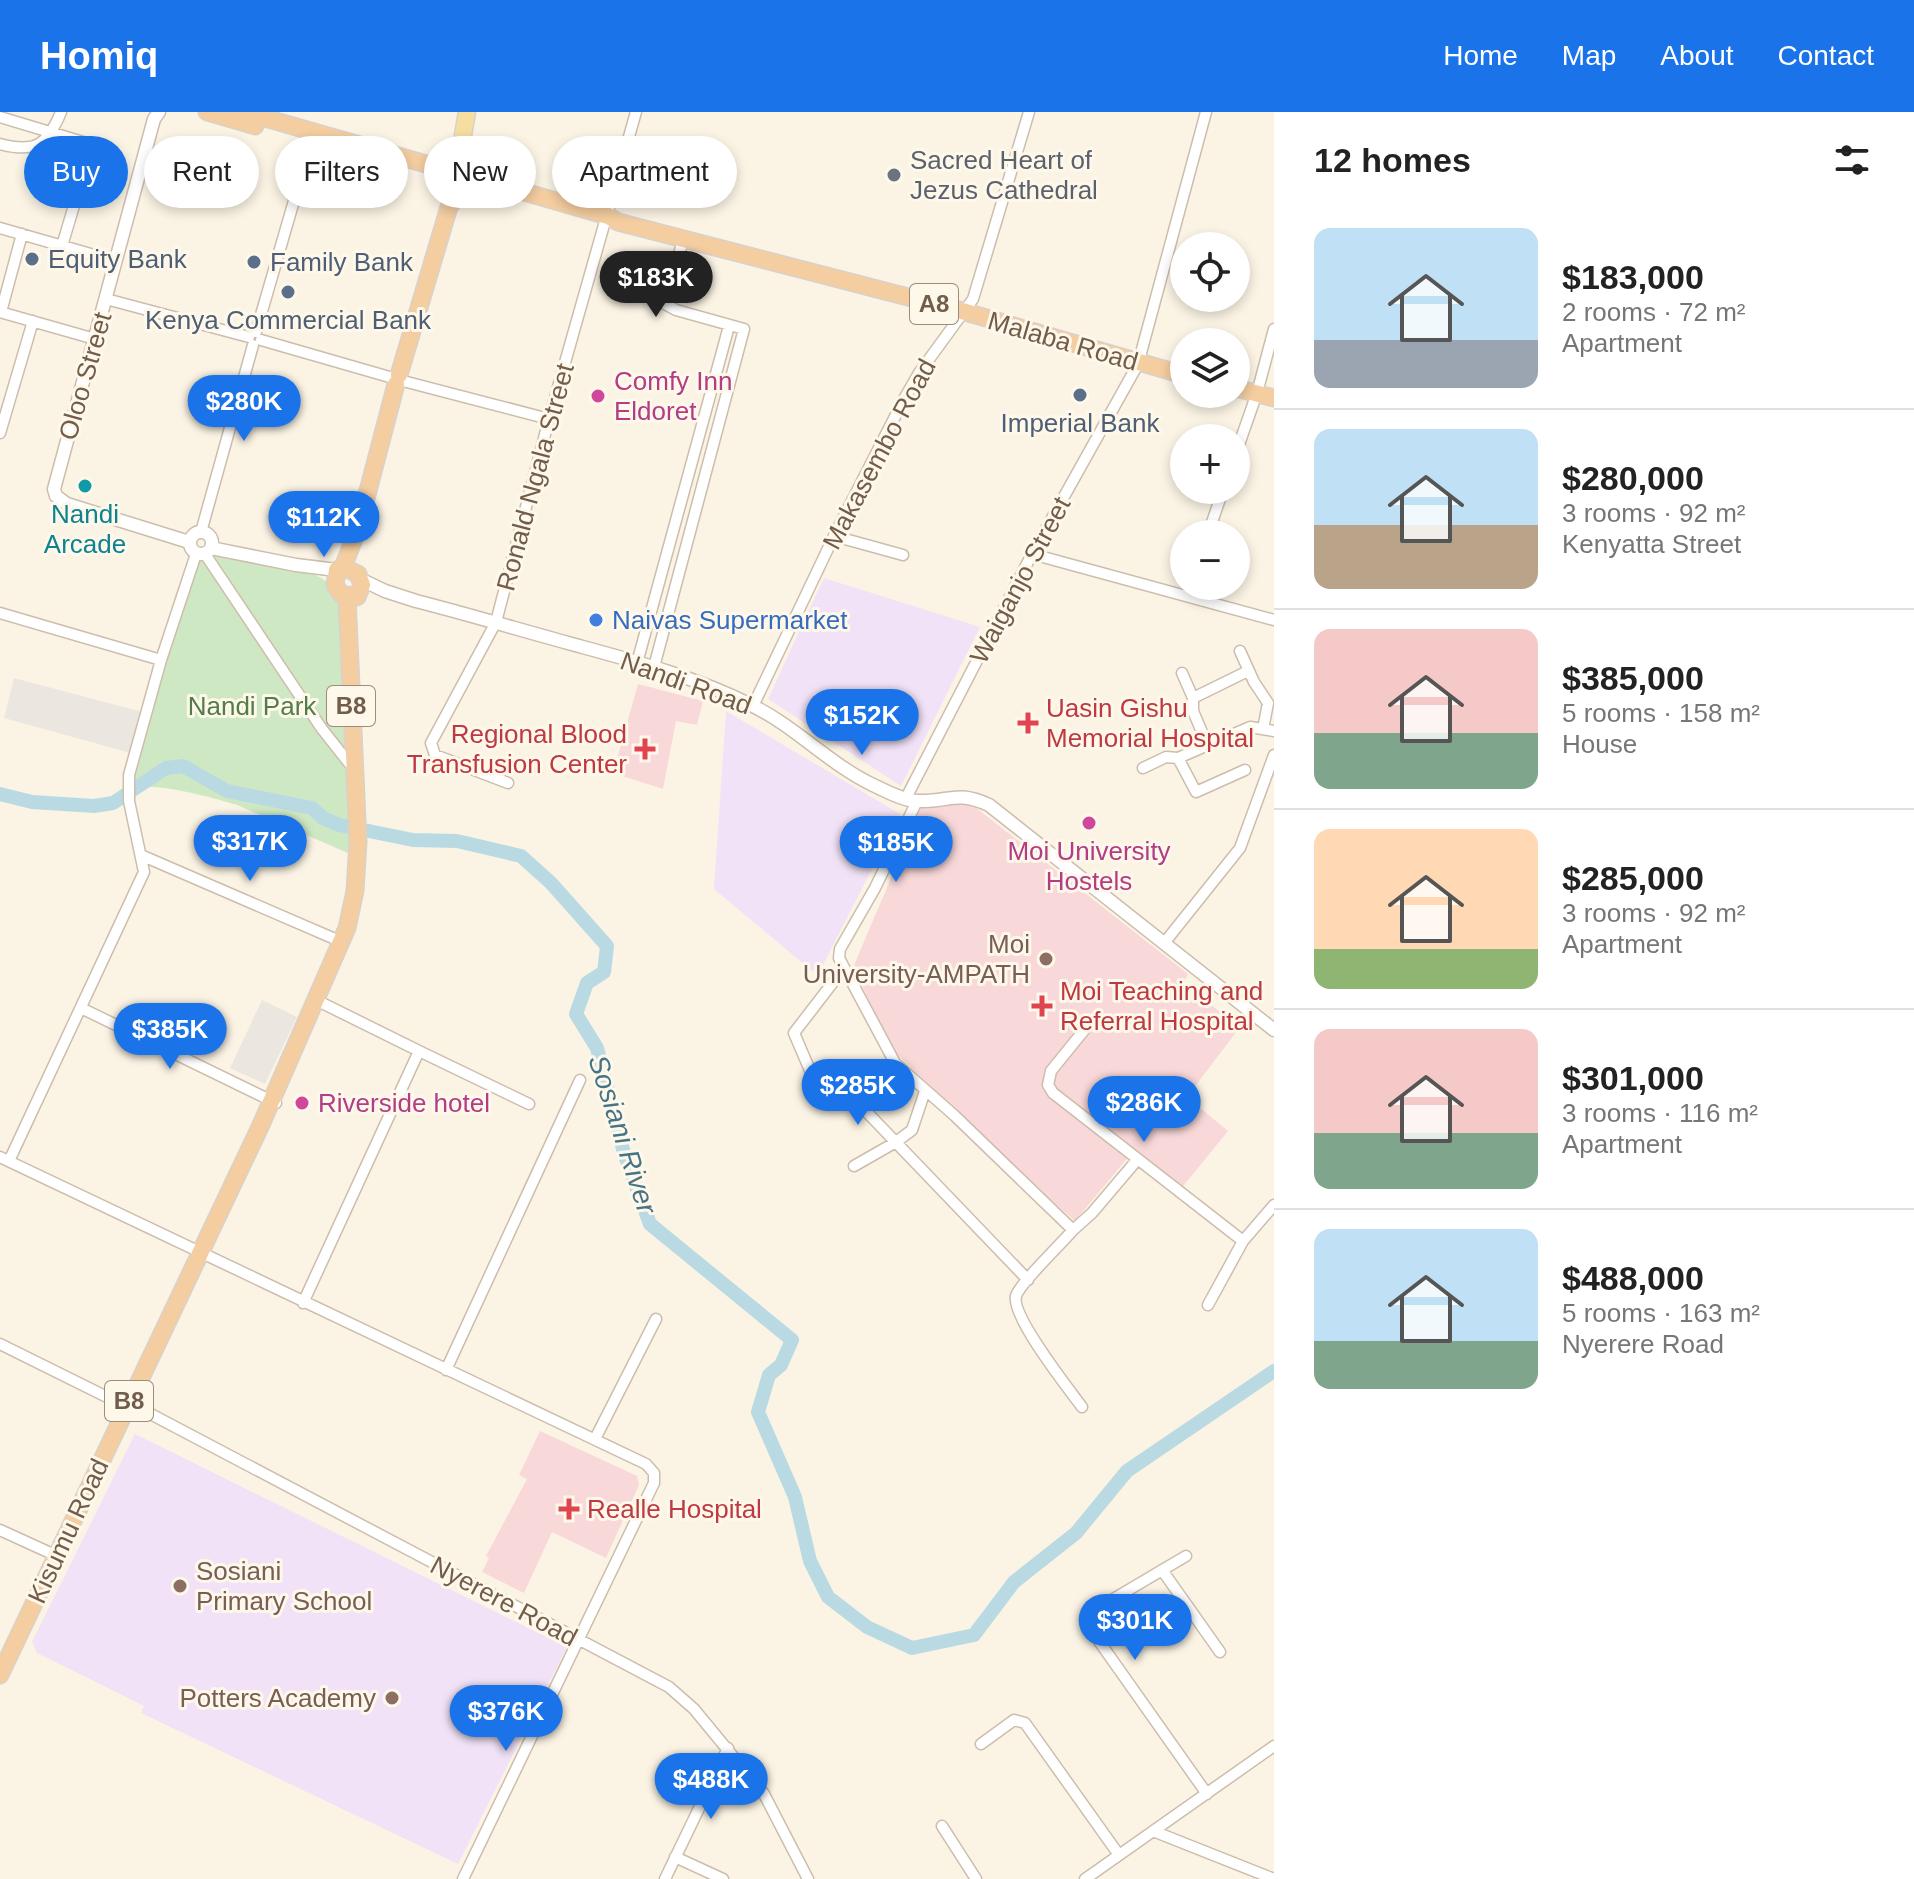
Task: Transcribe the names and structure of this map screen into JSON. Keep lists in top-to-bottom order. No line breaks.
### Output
{"streets":{"highway":["A8","Malaba Road","B8","Kisumu Road"],"street":["Oloo Street","Makasembo Road","Ronald Ngala Street","Waiganjo Street","Nandi Road","Nyerere Road"]},"crossings":[["Malaba Road","Makasembo Road"],["Malaba Road","Ronald Ngala Street"],["Malaba Road","Waiganjo Street"],["Oloo Street","Nandi Road"],["Makasembo Road","Nandi Road"],["Ronald Ngala Street","Nandi Road"],["Waiganjo Street","Nandi Road"],["Nandi Road","B8"],["B8","Kisumu Road"],["Kisumu Road","Nyerere Road"]],"water":["Sosiani River"],"parks":["Nandi Park"],"places":{"other":["Sacred Heart of Jezus Cathedral","Equity Bank","Family Bank","Kenya Commercial Bank","Imperial Bank","Comfy Inn Eldoret","Nandi Arcade","Naivas Supermarket","Moi University Hostels","Moi University-AMPATH","Riverside hotel","Sosiani Primary School","Potters Academy"],"health":["Uasin Gishu Memorial Hospital","Regional Blood Transfusion Center","Moi Teaching and Referral Hospital","Realle Hospital"]},"page":{"header":"Homiq","nav":["Home","Map","About","Contact"],"heading":"12 homes","chip":["Buy","Rent","Filters","New","Apartment"],"list":[{"name":"$183,000","note":"2 rooms · 72 m² · Apartment"},{"name":"$280,000","note":"3 rooms · 92 m² · Kenyatta Street"},{"name":"$385,000","note":"5 rooms · 158 m² · House"},{"name":"$285,000","note":"3 rooms · 92 m² · Apartment"},{"name":"$301,000","note":"3 rooms · 116 m² · Apartment"},{"name":"$488,000","note":"5 rooms · 163 m² · Nyerere Road"}],"map_buttons":["+","−"],"price":["$183K","$280K","$112K","$152K","$317K","$185K","$385K","$285K","$286K","$301K","$376K","$488K"]}}
